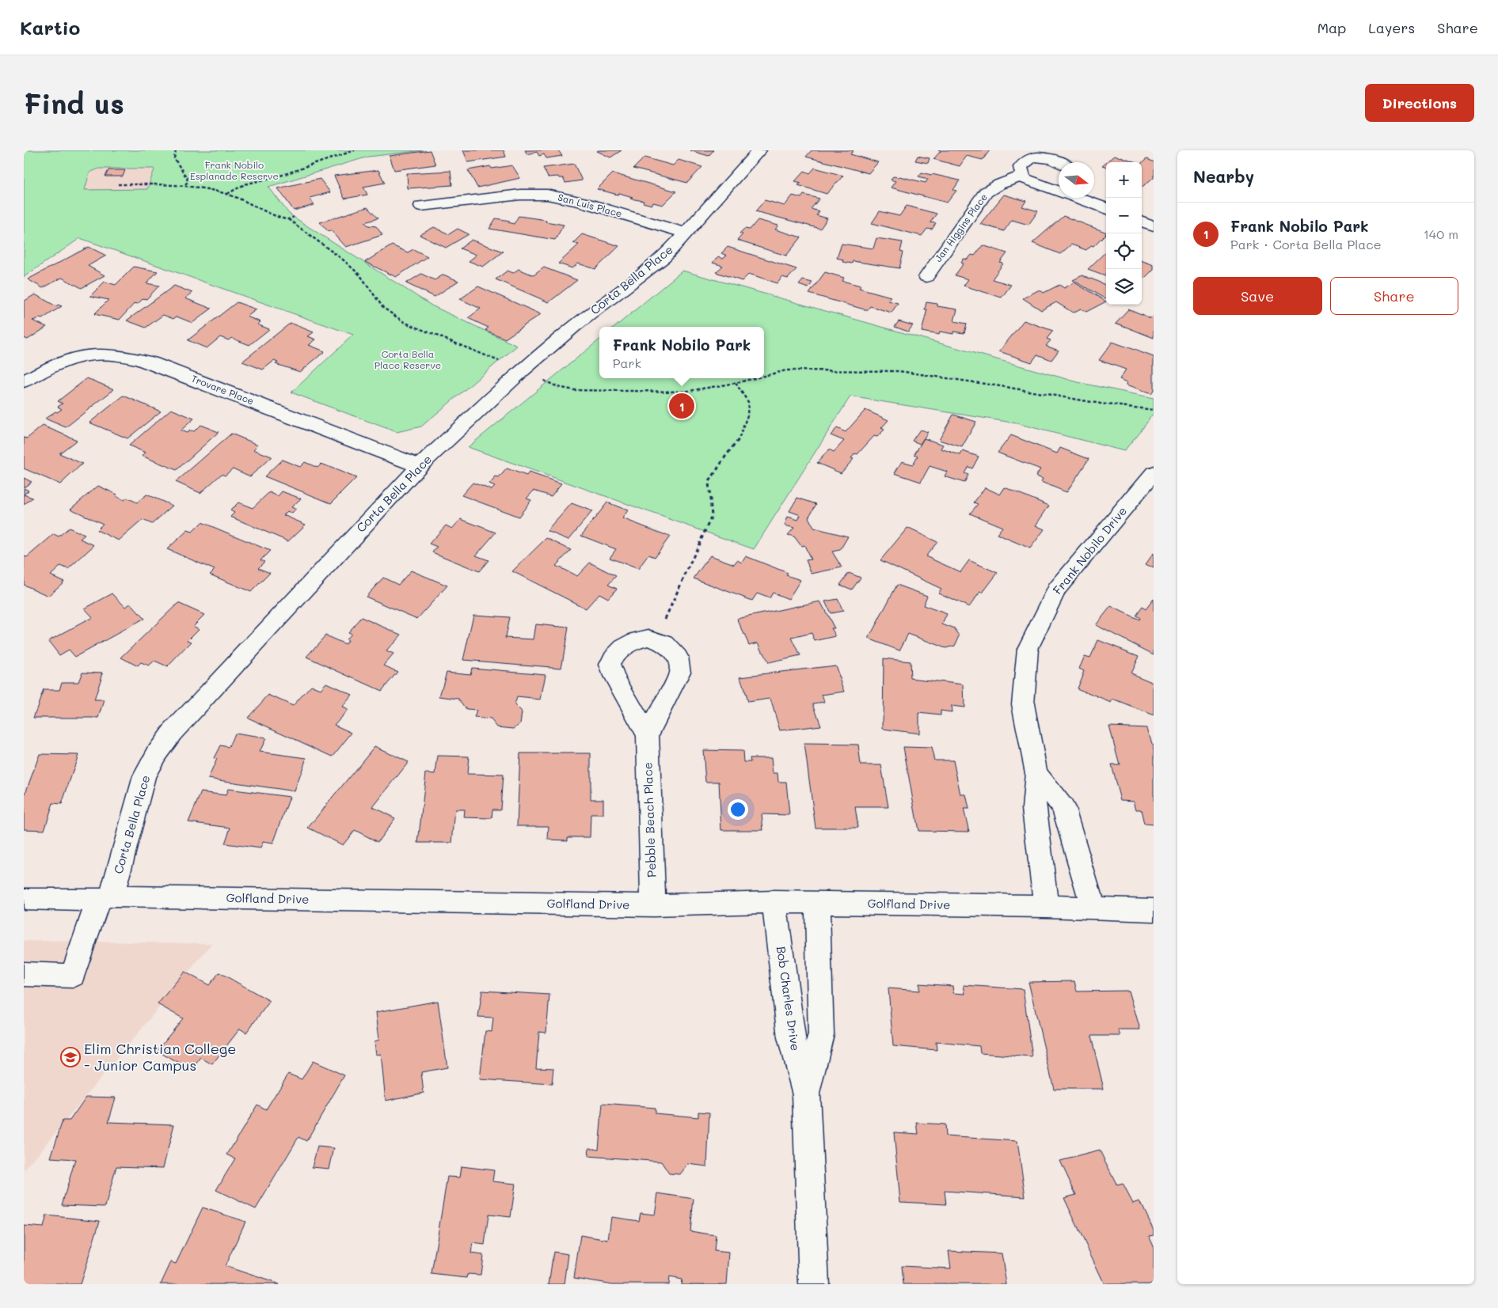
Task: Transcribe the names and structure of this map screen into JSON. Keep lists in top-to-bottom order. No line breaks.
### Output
{"streets":{"street":["San Luis Place","Jan Higgins Place","Corta Bella Place","Trovare Place","Frank Nobilo Drive","Pebble Beach Place","Golfland Drive","Bob Charles Drive"]},"crossings":[["San Luis Place","Corta Bella Place"],["Corta Bella Place","Trovare Place"],["Corta Bella Place","Golfland Drive"],["Frank Nobilo Drive","Golfland Drive"],["Pebble Beach Place","Golfland Drive"],["Golfland Drive","Bob Charles Drive"]],"parks":["Frank Nobilo Esplanade Reserve","Corta Bella Place Reserve"],"places":{"school or university":["Elim Christian College - Junior Campus"]},"north":"right","page":{"header":"Kartio","nav":["Map","Layers","Share"],"buttons":["Directions",["Save","Share"]],"title":"Find us","heading":"Nearby","map_buttons":["+","−"],"list":[{"mark":"1","name":"Frank Nobilo Park","note":"Park · Corta Bella Place","value":"140 m"}],"popup":["Frank Nobilo Park","Park"],"pins":"1"}}
